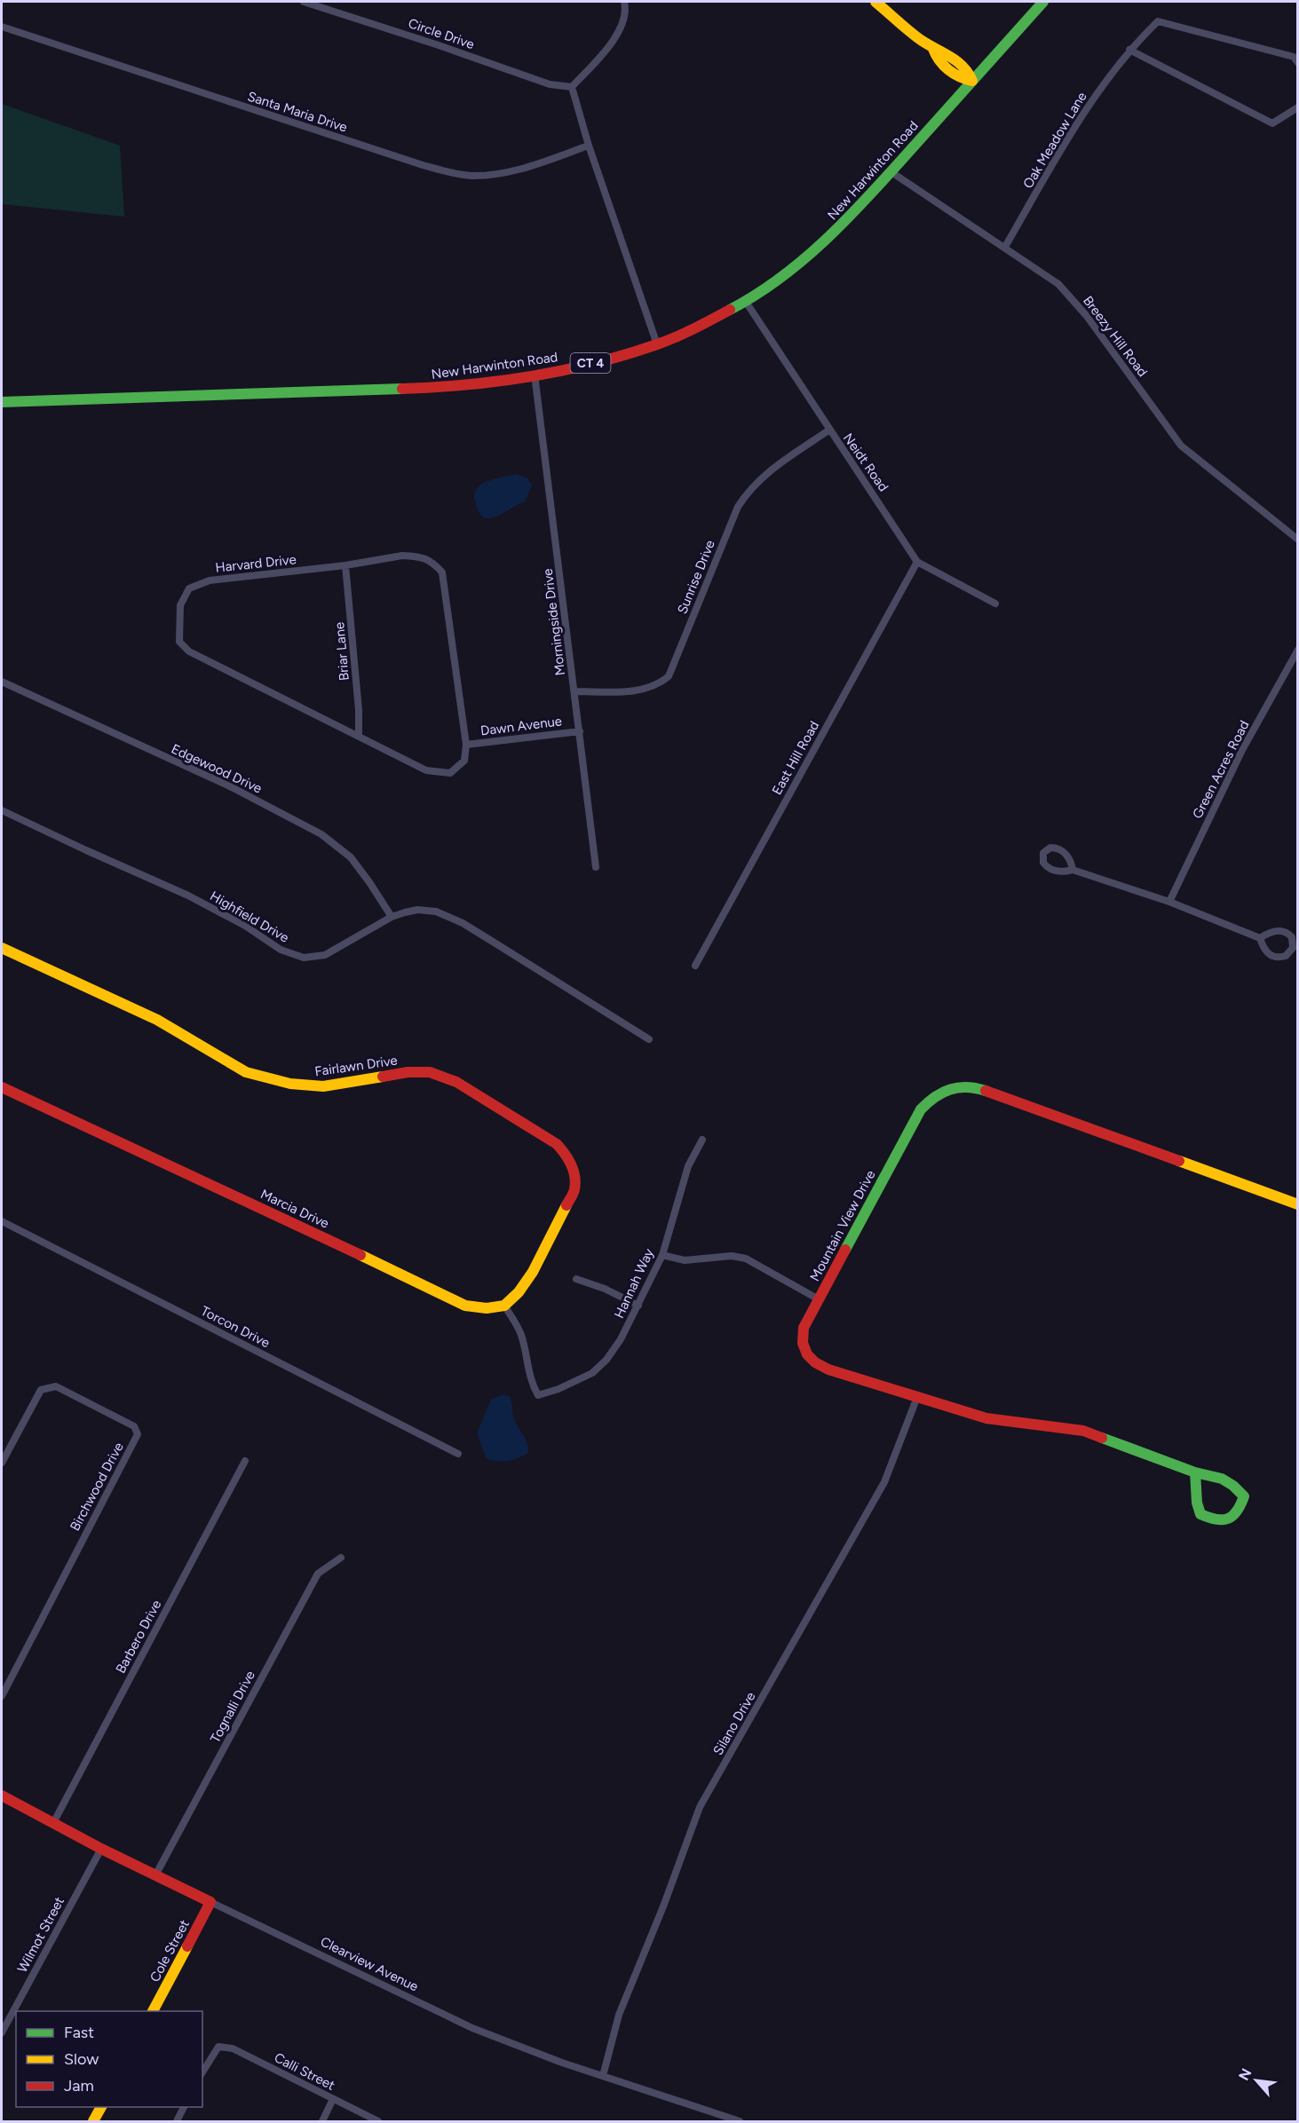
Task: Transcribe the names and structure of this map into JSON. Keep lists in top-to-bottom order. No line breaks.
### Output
{"streets":{"street":["Circle Drive","Santa Maria Drive","Oak Meadow Lane","New Harwinton Road","Breezy Hill Road","CT 4","Neidt Road","Harvard Drive","Sunrise Drive","Morningside Drive","Briar Lane","Dawn Avenue","East Hill Road","Edgewood Drive","Green Acres Road","Highfield Drive","Fairlawn Drive","Marcia Drive","Mountain View Drive","Hannah Way","Torcon Drive","Birchwood Drive","Barbero Drive","Tognalli Drive","Silano Drive","Wilmot Street","Cole Street","Clearview Avenue","Calli Street"]},"crossings":[["Oak Meadow Lane","Breezy Hill Road"],["New Harwinton Road","Breezy Hill Road"],["New Harwinton Road","Neidt Road"],["New Harwinton Road","Morningside Drive"],["Neidt Road","Sunrise Drive"],["Neidt Road","East Hill Road"],["Harvard Drive","Briar Lane"],["Harvard Drive","Dawn Avenue"],["Sunrise Drive","Morningside Drive"],["Morningside Drive","Dawn Avenue"],["Edgewood Drive","Highfield Drive"],["Fairlawn Drive","Marcia Drive"],["Fairlawn Drive","Hannah Way"],["Marcia Drive","Hannah Way"],["Mountain View Drive","Silano Drive"],["Barbero Drive","Clearview Avenue"],["Tognalli Drive","Clearview Avenue"],["Silano Drive","Clearview Avenue"],["Wilmot Street","Clearview Avenue"],["Cole Street","Clearview Avenue"]],"legend":["Fast","Slow","Jam"],"north":"top left"}
